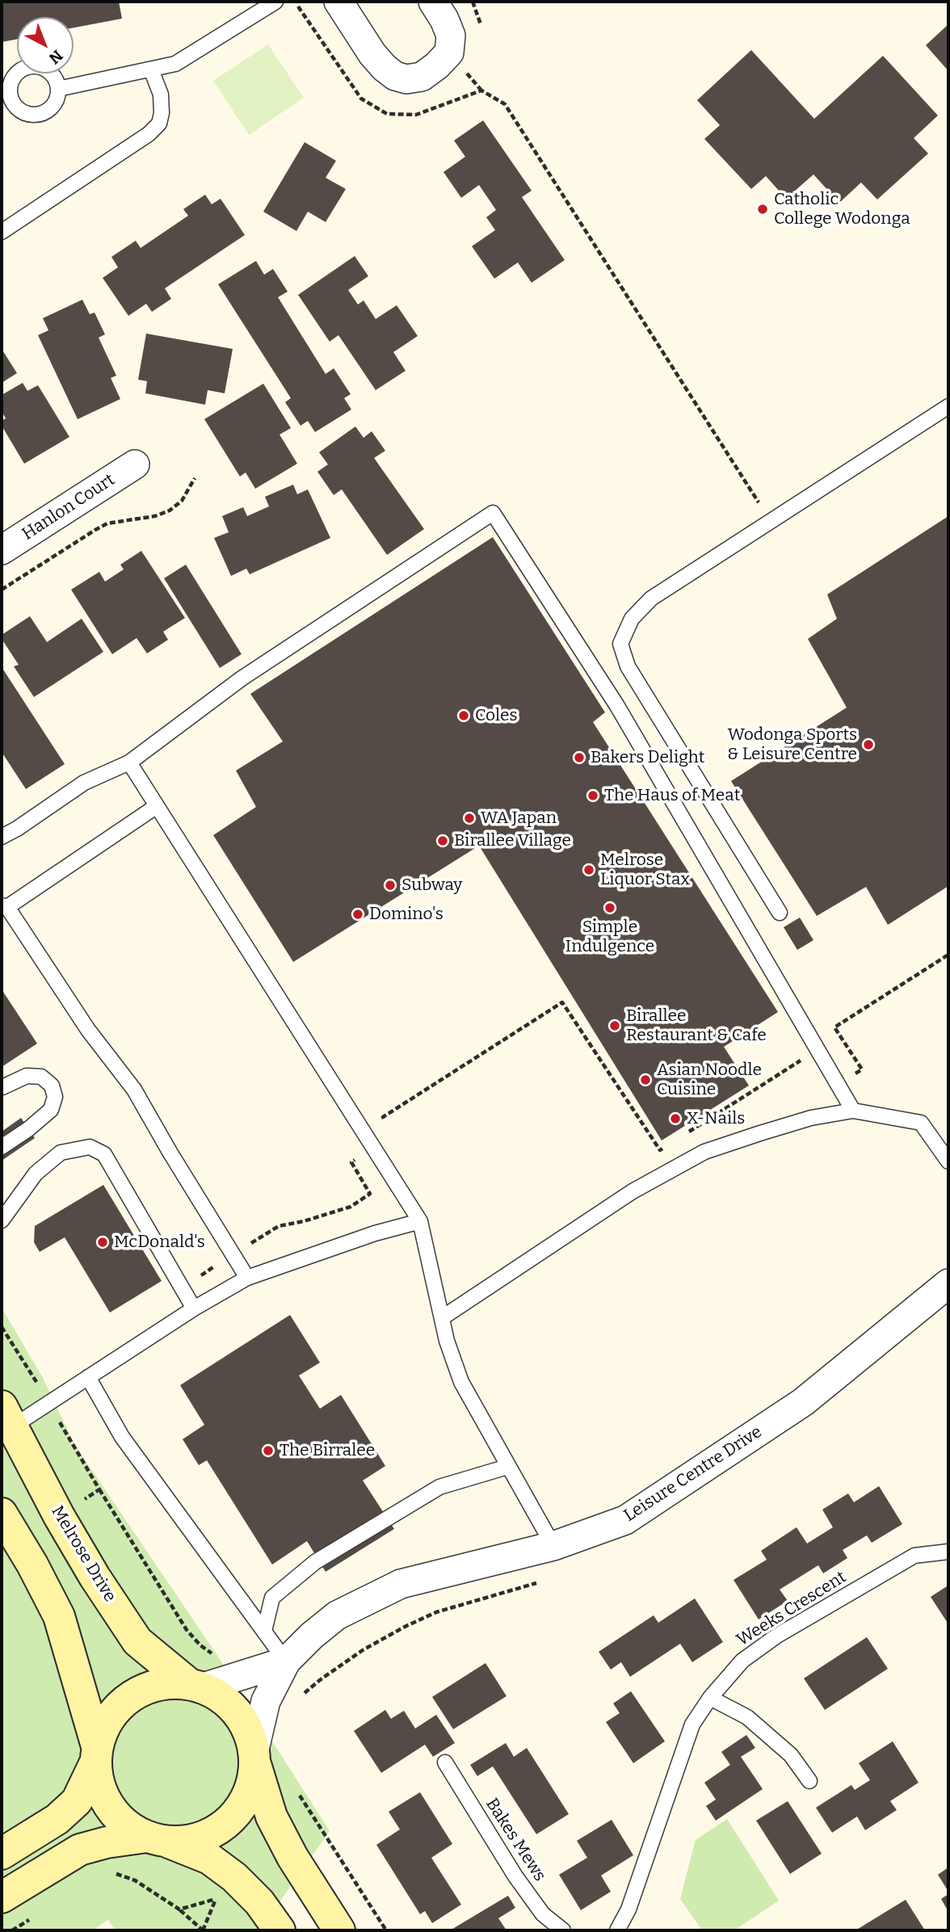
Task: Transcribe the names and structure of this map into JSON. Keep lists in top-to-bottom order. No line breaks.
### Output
{"streets":{"main road":["Melrose Drive"],"street":["Hanlon Court","Leisure Centre Drive"],"lane":["Weeks Crescent","Bakes Mews"]},"crossings":[["Leisure Centre Drive","Melrose Drive"]],"places":["Catholic College Wodonga","Coles","Wodonga Sports & Leisure Centre","Bakers Delight","The Haus of Meat","WA Japan","Birallee Village","Melrose Liquor Stax","Subway","Simple Indulgence","Domino's","Birallee Restaurant & Cafe","Asian Noodle Cuisine","X-Nails","McDonald's","The Birralee"],"north":"bottom right"}
